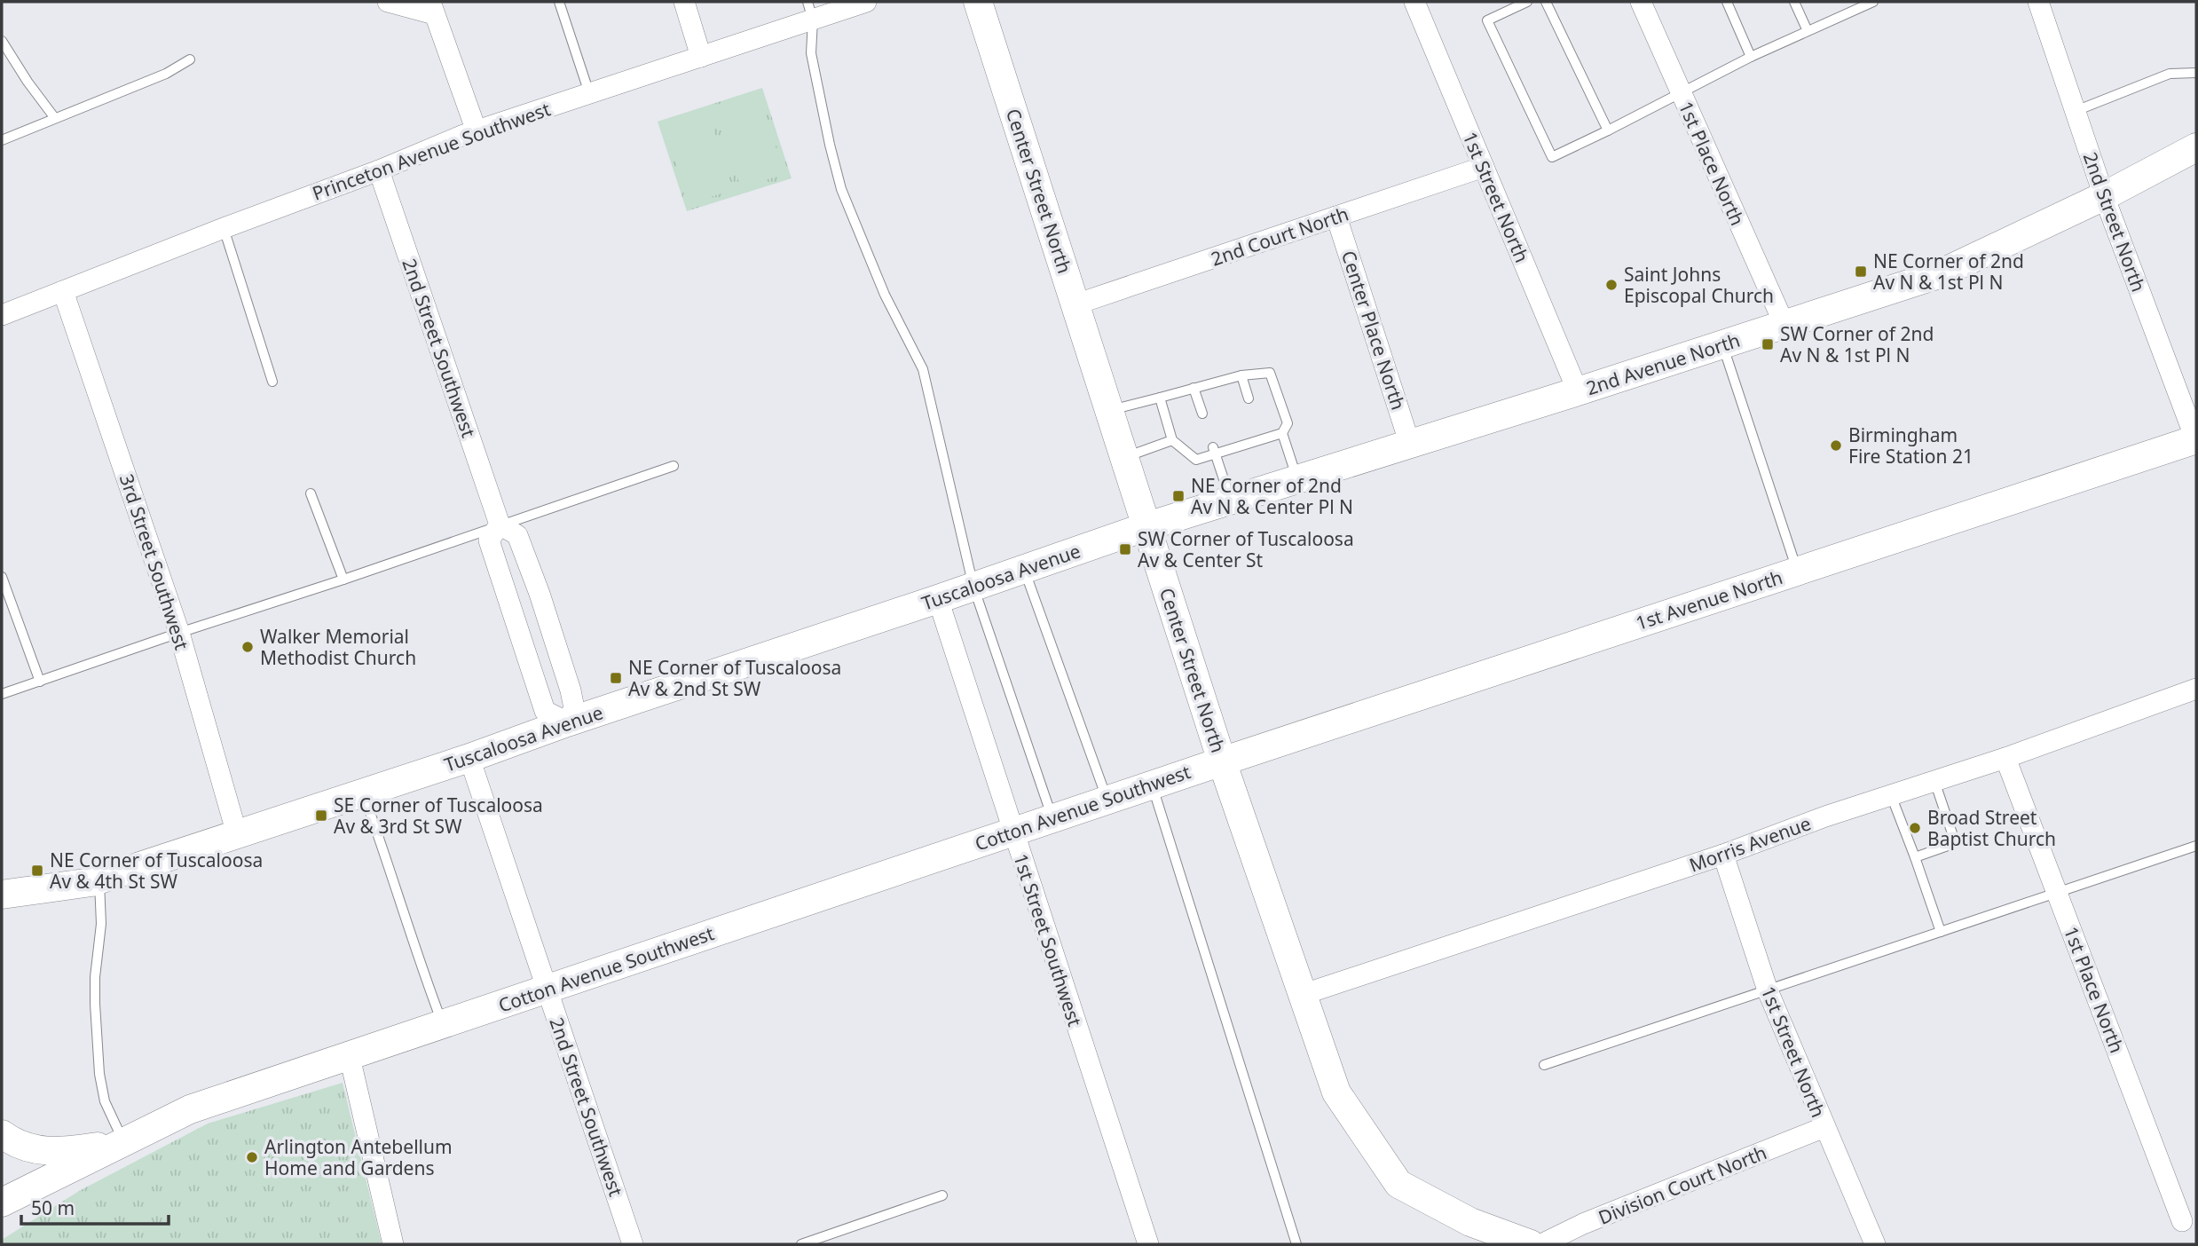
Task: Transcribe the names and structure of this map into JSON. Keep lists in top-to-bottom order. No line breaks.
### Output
{"streets":{"street":["Princeton Avenue Southwest","1st Place North","Center Street North","1st Street North","2nd Street North","2nd Court North","Center Place North","2nd Street Southwest","2nd Avenue North","3rd Street Southwest","Tuscaloosa Avenue","1st Avenue North","Cotton Avenue Southwest","Morris Avenue","1st Street Southwest","Division Court North"]},"crossings":[["Princeton Avenue Southwest","2nd Street Southwest"],["Princeton Avenue Southwest","3rd Street Southwest"],["1st Place North","2nd Avenue North"],["1st Place North","Morris Avenue"],["Center Street North","2nd Court North"],["Center Street North","2nd Avenue North"],["Center Street North","Tuscaloosa Avenue"],["Center Street North","1st Avenue North"],["Center Street North","Cotton Avenue Southwest"],["Center Street North","Morris Avenue"],["1st Street North","2nd Court North"],["1st Street North","2nd Avenue North"],["1st Street North","Morris Avenue"],["1st Street North","Division Court North"],["2nd Street North","2nd Avenue North"],["2nd Street North","1st Avenue North"],["2nd Court North","Center Place North"],["Center Place North","2nd Avenue North"],["2nd Street Southwest","Tuscaloosa Avenue"],["2nd Street Southwest","Cotton Avenue Southwest"],["2nd Avenue North","Tuscaloosa Avenue"],["3rd Street Southwest","Tuscaloosa Avenue"],["Tuscaloosa Avenue","1st Street Southwest"],["1st Avenue North","Cotton Avenue Southwest"],["Cotton Avenue Southwest","1st Street Southwest"]],"places":{"transit":["NE Corner of 2nd Av N & 1st Pl N","SW Corner of 2nd Av N & 1st Pl N","NE Corner of 2nd Av N & Center Pl N","SW Corner of Tuscaloosa Av & Center St","NE Corner of Tuscaloosa Av & 2nd St SW","SE Corner of Tuscaloosa Av & 3rd St SW","NE Corner of Tuscaloosa Av & 4th St SW"],"other":["Saint Johns Episcopal Church","Birmingham Fire Station 21","Walker Memorial Methodist Church","Broad Street Baptist Church","Arlington Antebellum Home and Gardens"]},"scale_bar":"50 m"}
